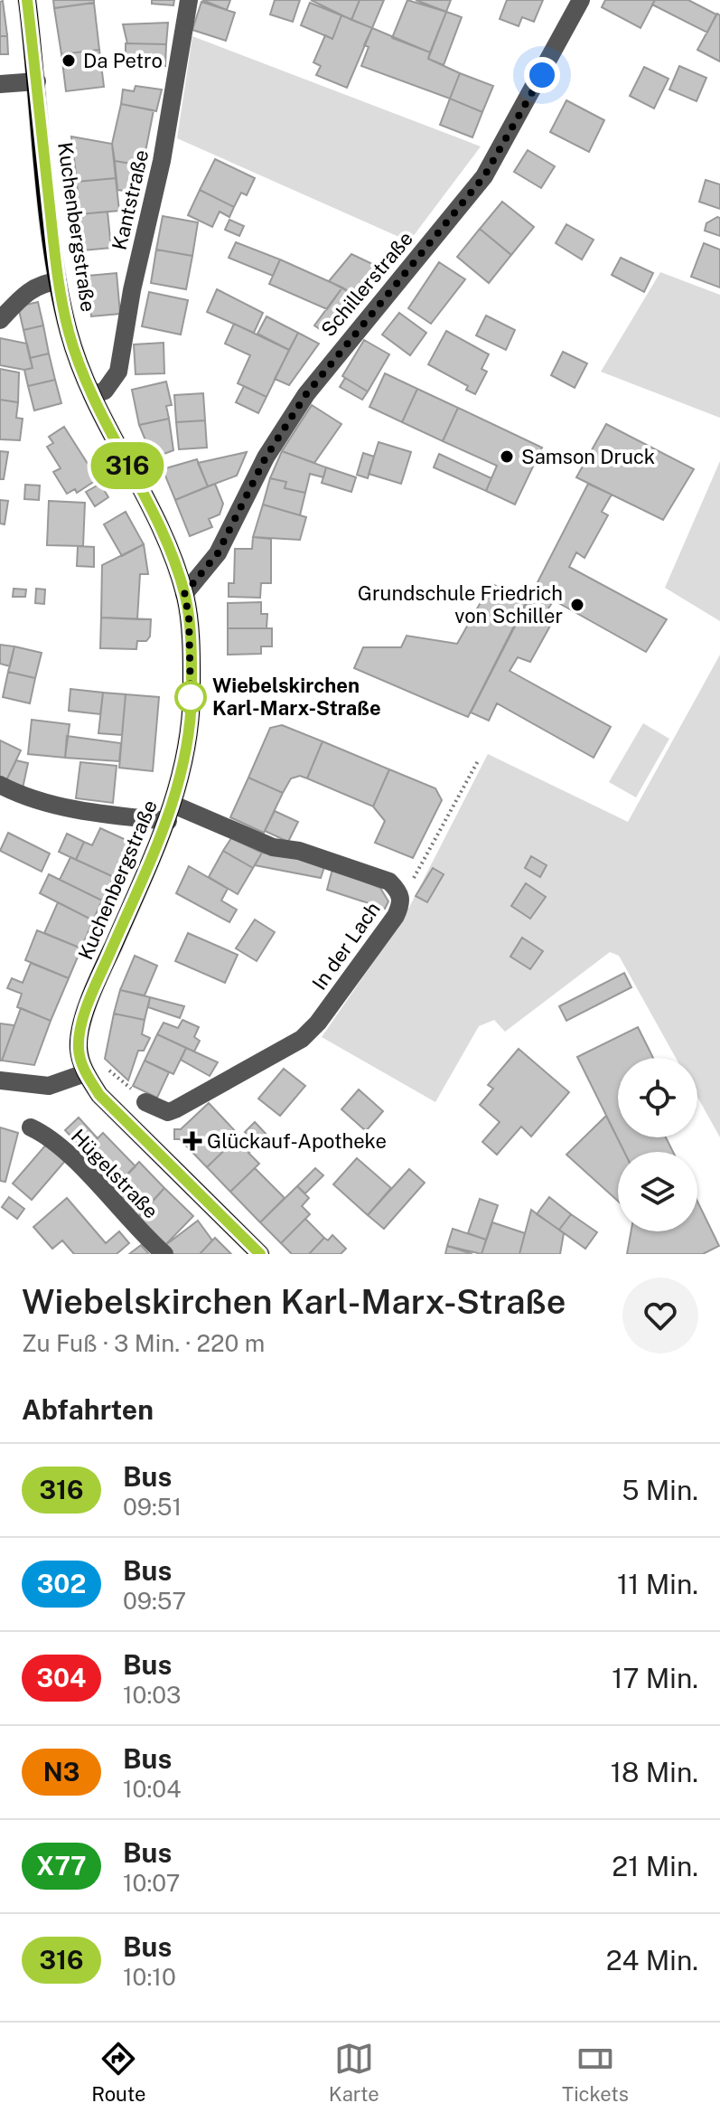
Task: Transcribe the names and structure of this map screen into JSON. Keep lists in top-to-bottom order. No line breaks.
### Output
{"streets":{"main road":["Kuchenbergstraße"],"street":["Kantstraße","Schillerstraße","In der Lach","Hügelstraße"]},"crossings":[["Kantstraße","Kuchenbergstraße"],["Kuchenbergstraße","Schillerstraße"],["Kuchenbergstraße","In der Lach"]],"places":{"other":["Da Petro","Samson Druck","Grundschule Friedrich von Schiller","Wiebelskirchen Karl-Marx-Straße"],"health":["Glückauf-Apotheke"]},"lines":["bus line 316"],"page":{"on_map":"316","heading":[["Wiebelskirchen Karl-Marx-Straße","Zu Fuß · 3 Min. · 220 m"],"Abfahrten"],"list":[{"mark":"316","name":"Bus","note":"09:51","value":"5 Min."},{"mark":"302","name":"Bus","note":"09:57","value":"11 Min."},{"mark":"304","name":"Bus","note":"10:03","value":"17 Min."},{"mark":"N3","name":"Bus","note":"10:04","value":"18 Min."},{"mark":"X77","name":"Bus","note":"10:07","value":"21 Min."},{"mark":"316","name":"Bus","note":"10:10","value":"24 Min."}],"tabs":["Route","Karte","Tickets"]}}
